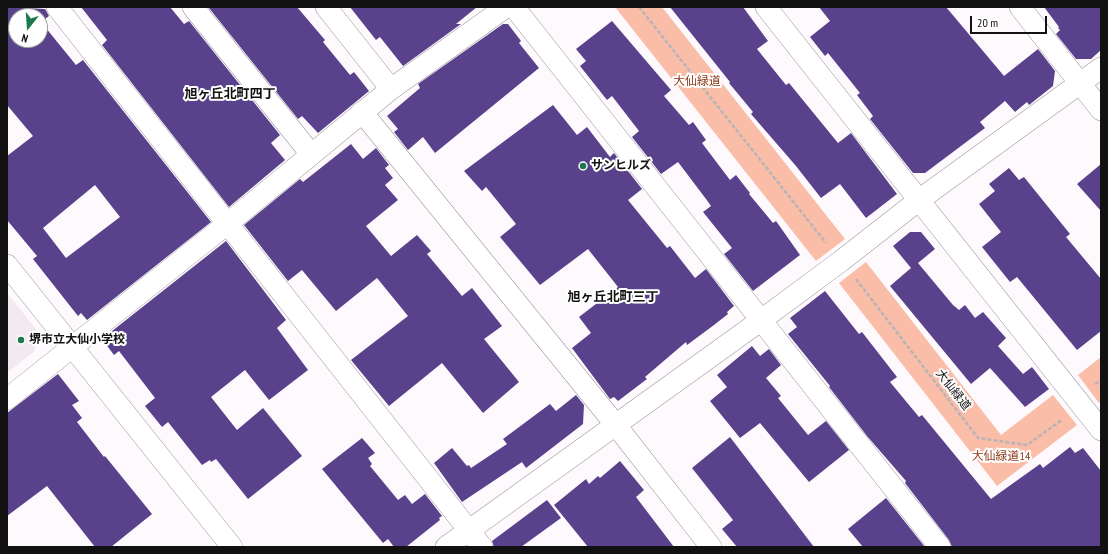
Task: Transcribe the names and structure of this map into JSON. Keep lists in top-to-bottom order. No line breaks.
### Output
{"streets":{"path":["大仙緑道"]},"districts":["旭ヶ丘北町四丁","旭ヶ丘北町三丁"],"parks":["大仙緑道","大仙緑道14"],"places":["サンヒルズ","堺市立大仙小学校"],"scale_bar":"20 m","north":"bottom"}
